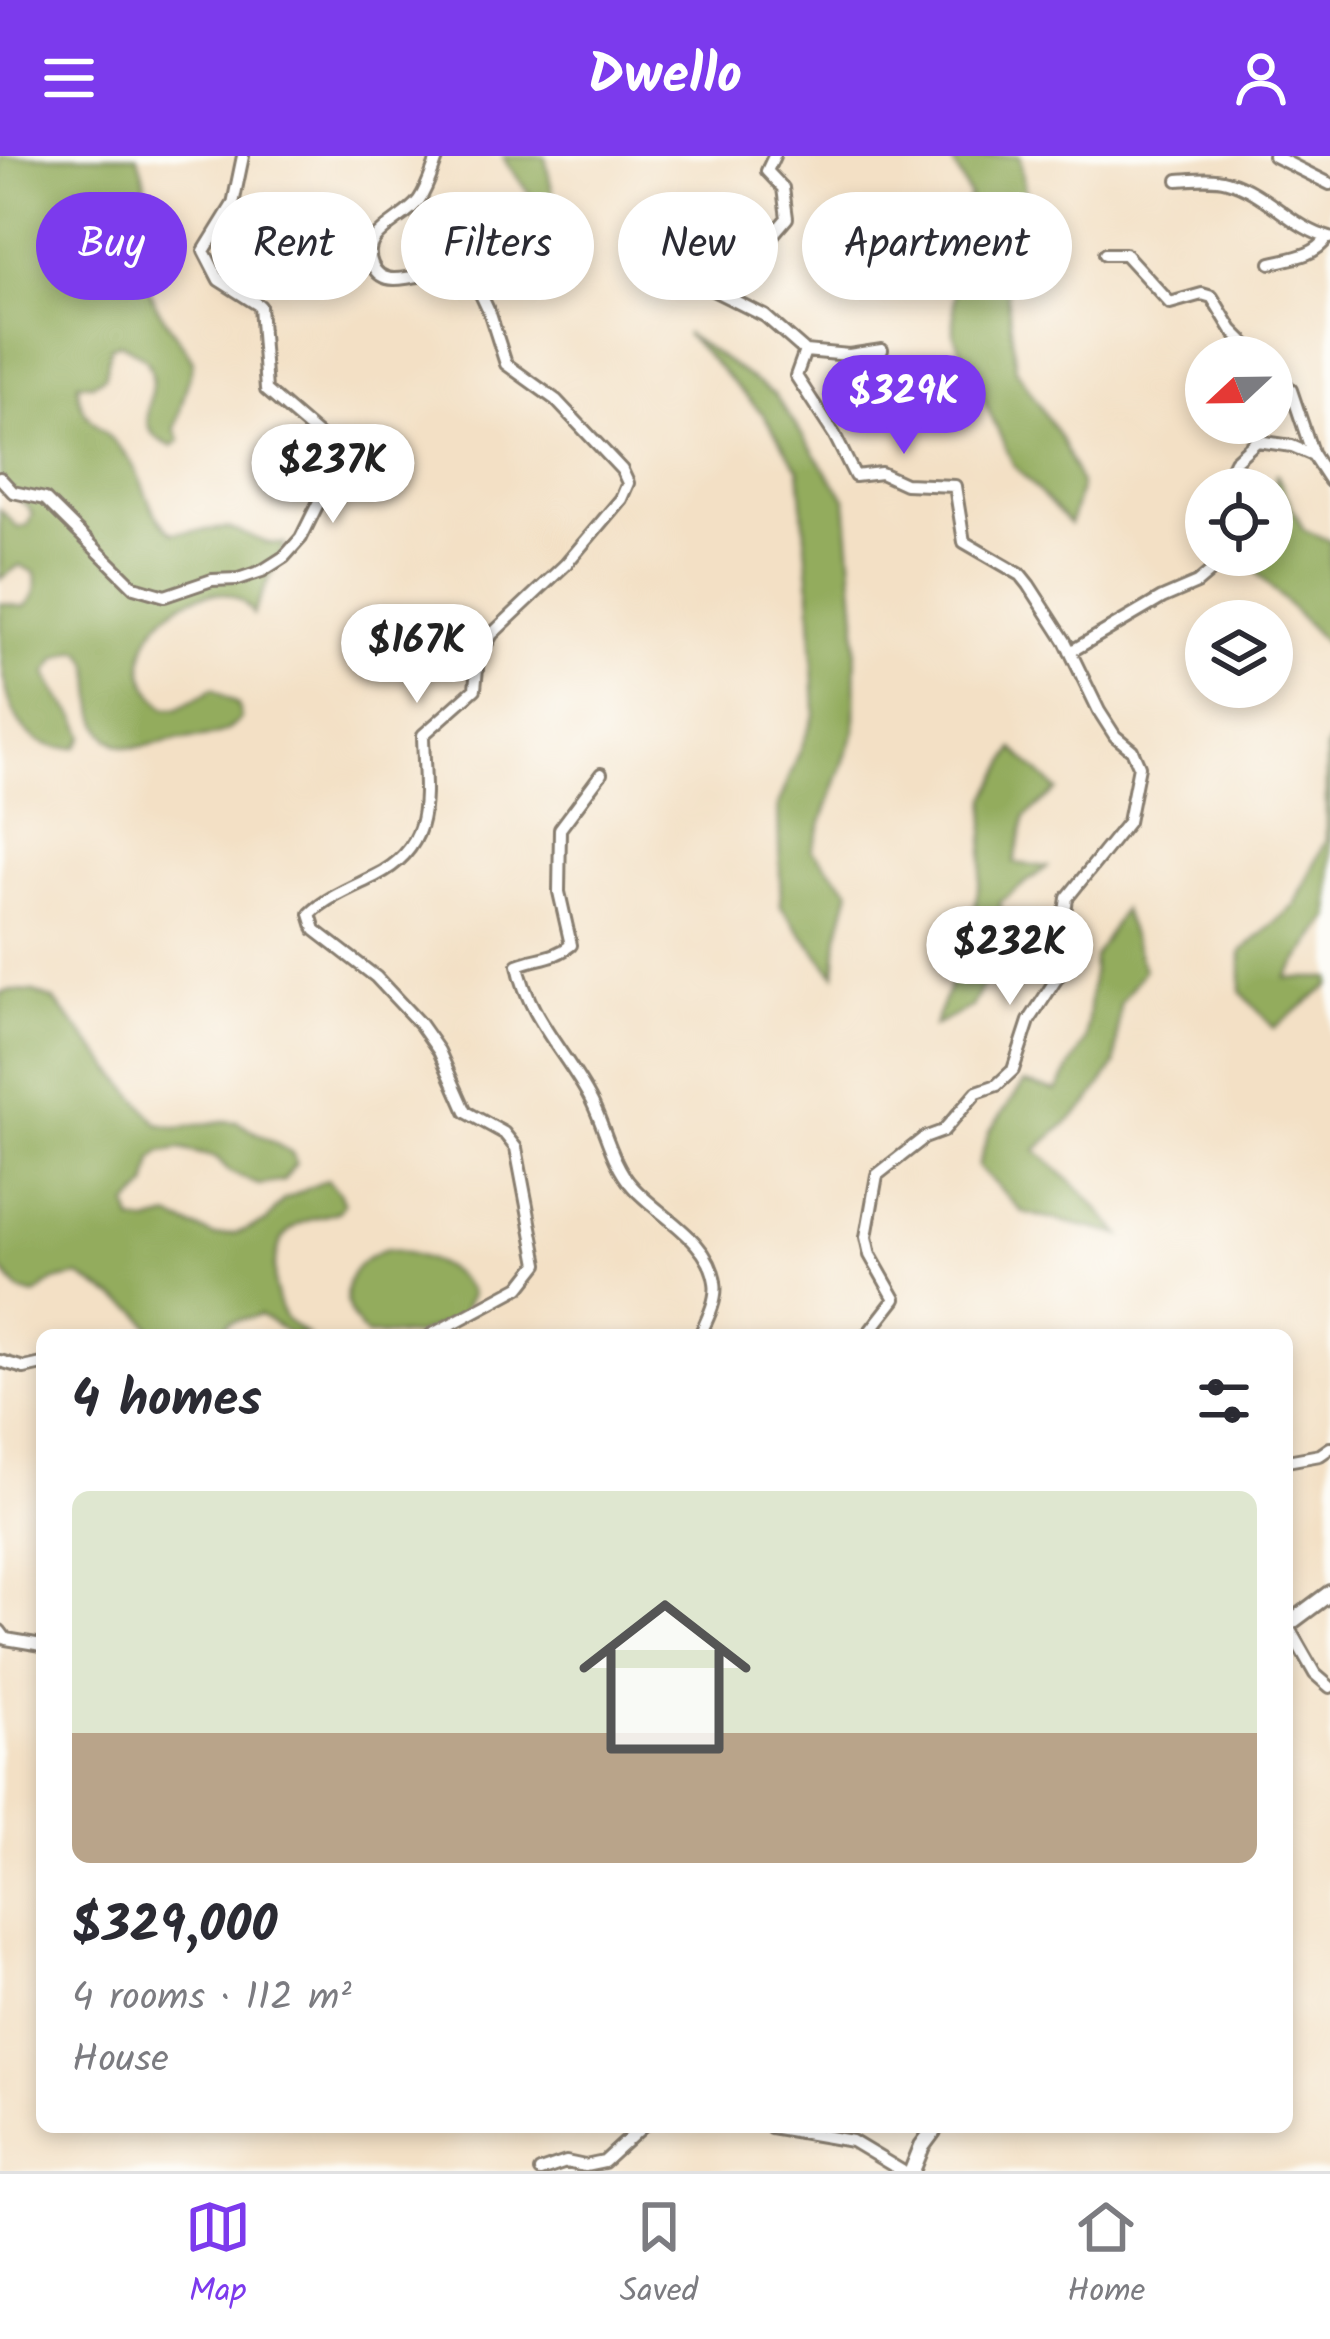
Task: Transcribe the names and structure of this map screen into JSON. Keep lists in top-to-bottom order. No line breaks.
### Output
{"north":"left","page":{"header":"Dwello","chip":["Buy","Rent","Filters","New","Apartment"],"price":["$329K","$237K","$167K","$232K"],"heading":"4 homes","list":[{"name":"$329,000","note":"4 rooms · 112 m² · House"}],"tabs":["Map","Saved","Home"]}}
